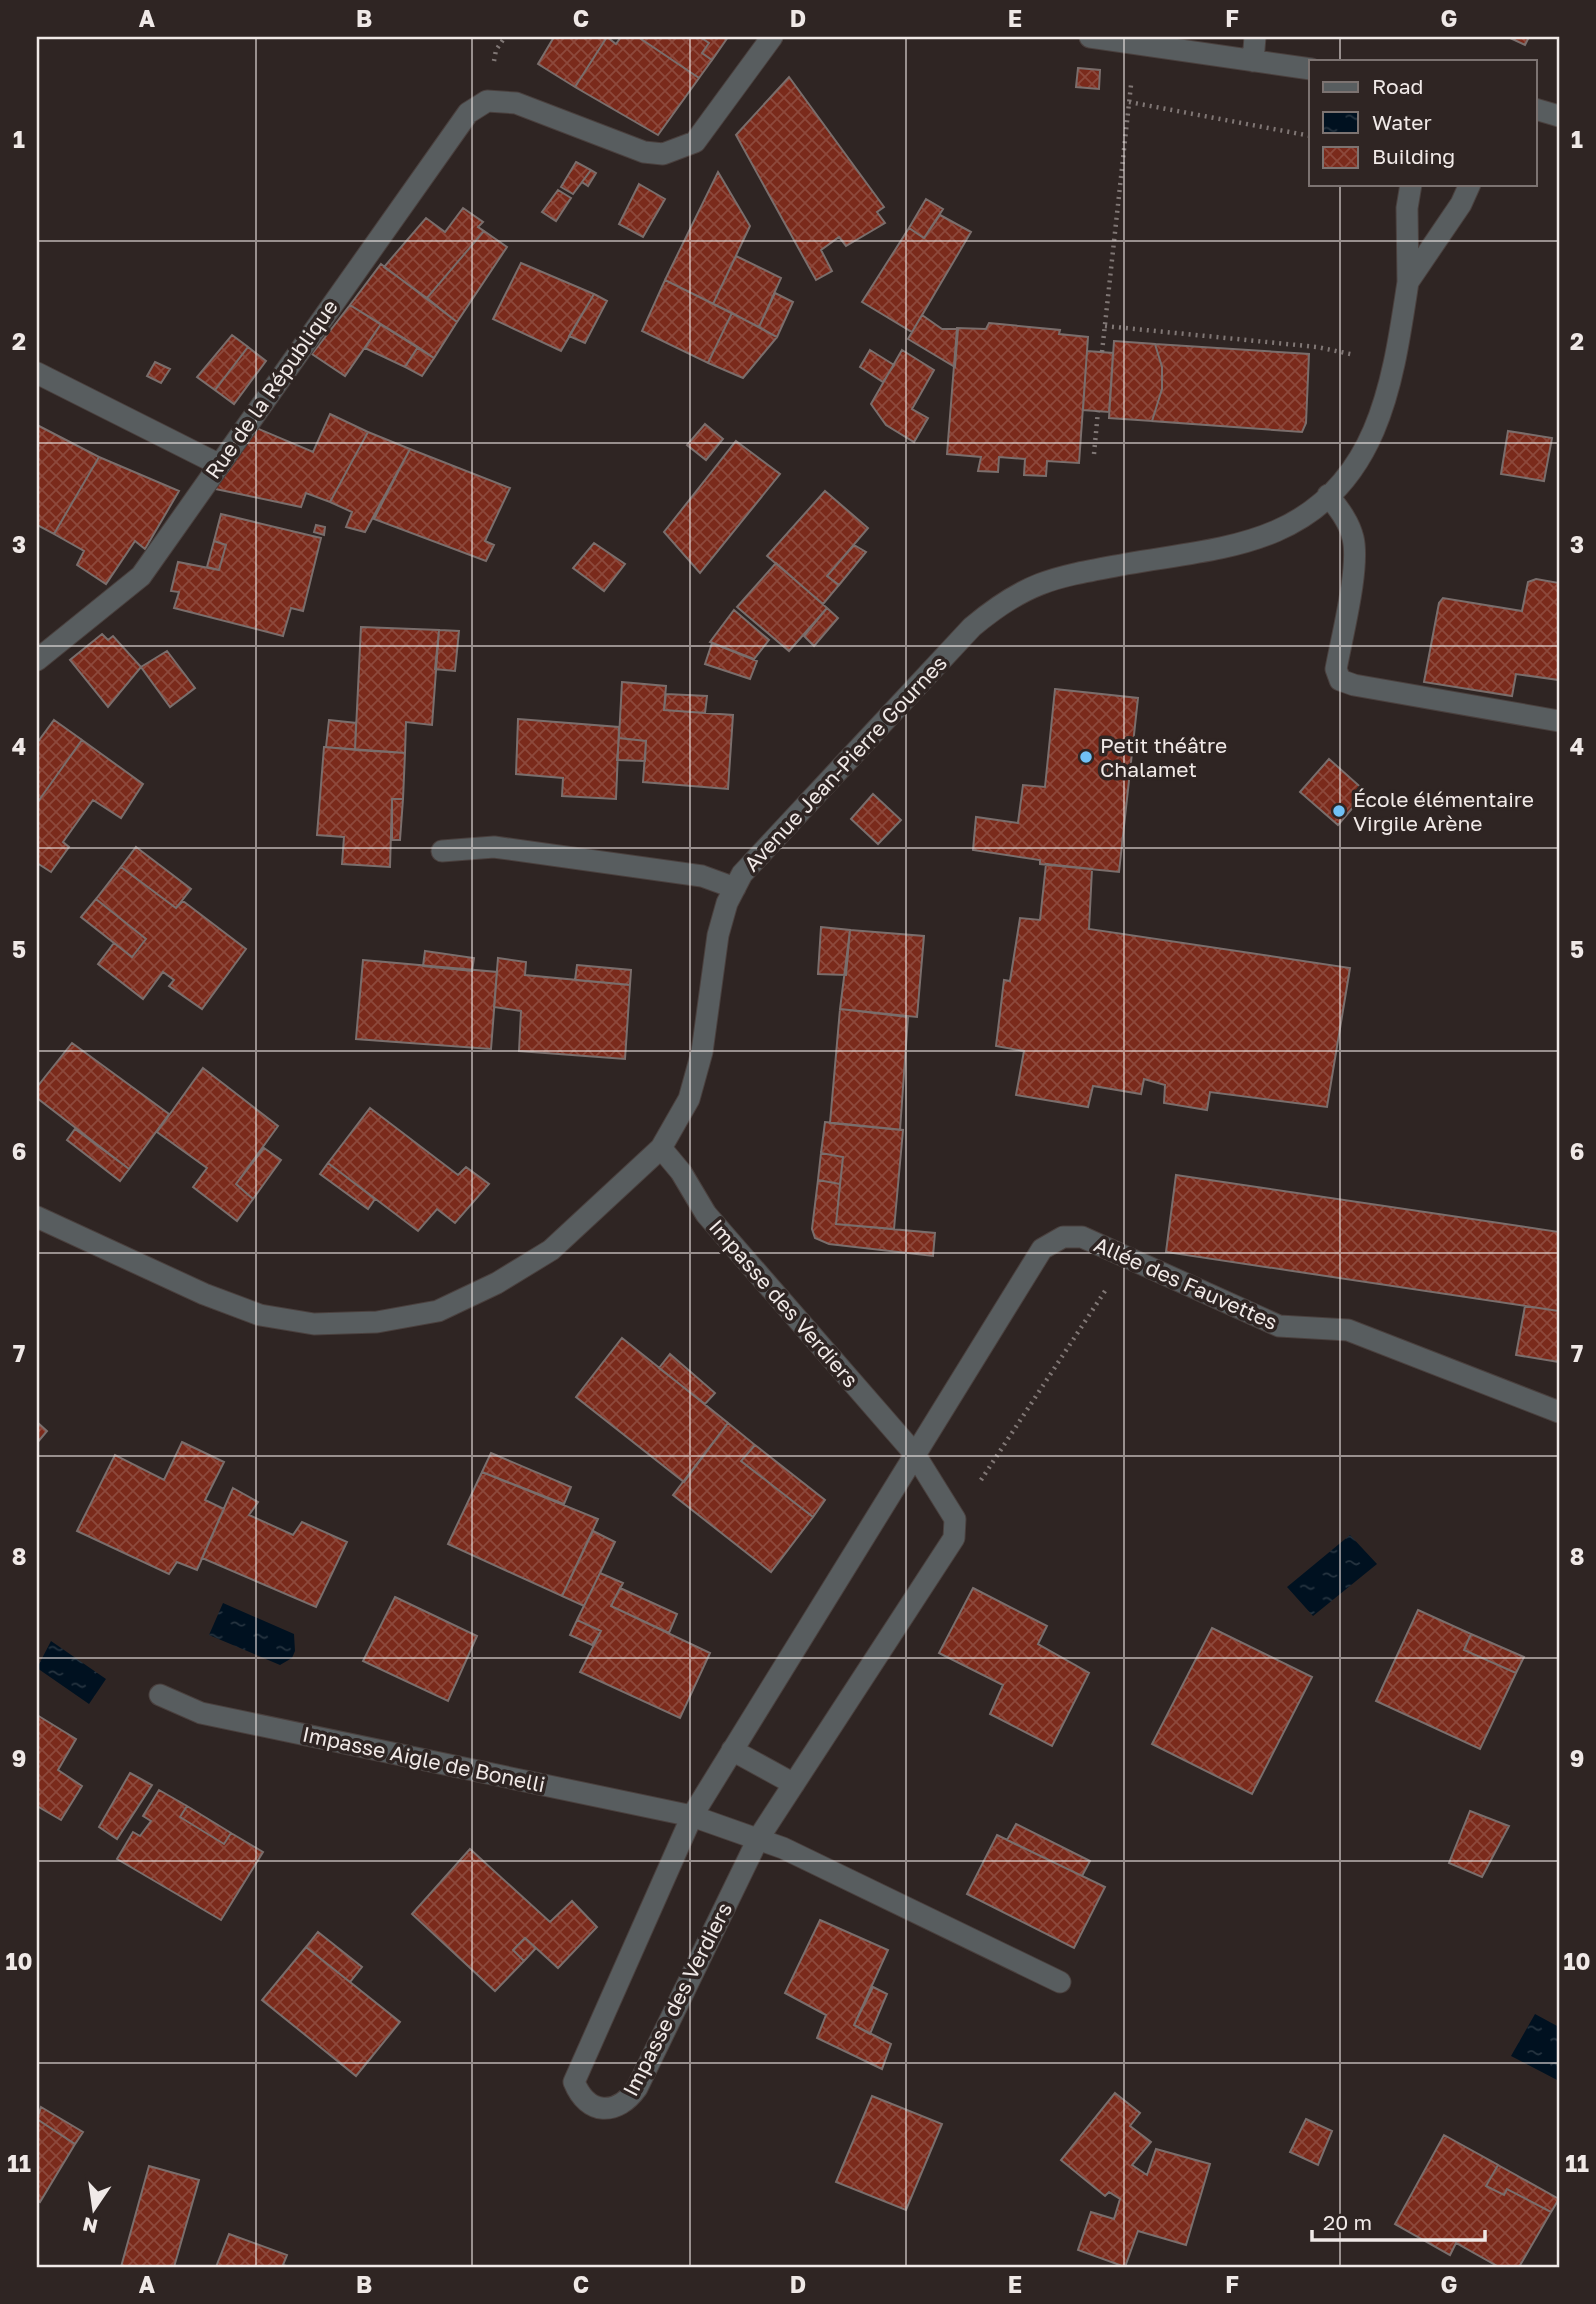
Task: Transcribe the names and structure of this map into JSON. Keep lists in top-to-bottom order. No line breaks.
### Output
{"streets":{"street":["Rue de la République","Avenue Jean-Pierre Gournes","Allée des Fauvettes","Impasse des Verdiers","Impasse Aigle de Bonelli"]},"crossings":[["Avenue Jean-Pierre Gournes","Impasse des Verdiers"],["Allée des Fauvettes","Impasse des Verdiers"],["Impasse des Verdiers","Impasse Aigle de Bonelli"]],"places":["Petit théâtre Chalamet","École élémentaire Virgile Arène"],"legend":["Road","Water","Building"],"scale_bar":"20 m","north":"bottom","grid":{"columns":["A","B","C","D","E","F","G"],"rows":["1","2","3","4","5","6","7","8","9","10","11"]}}
